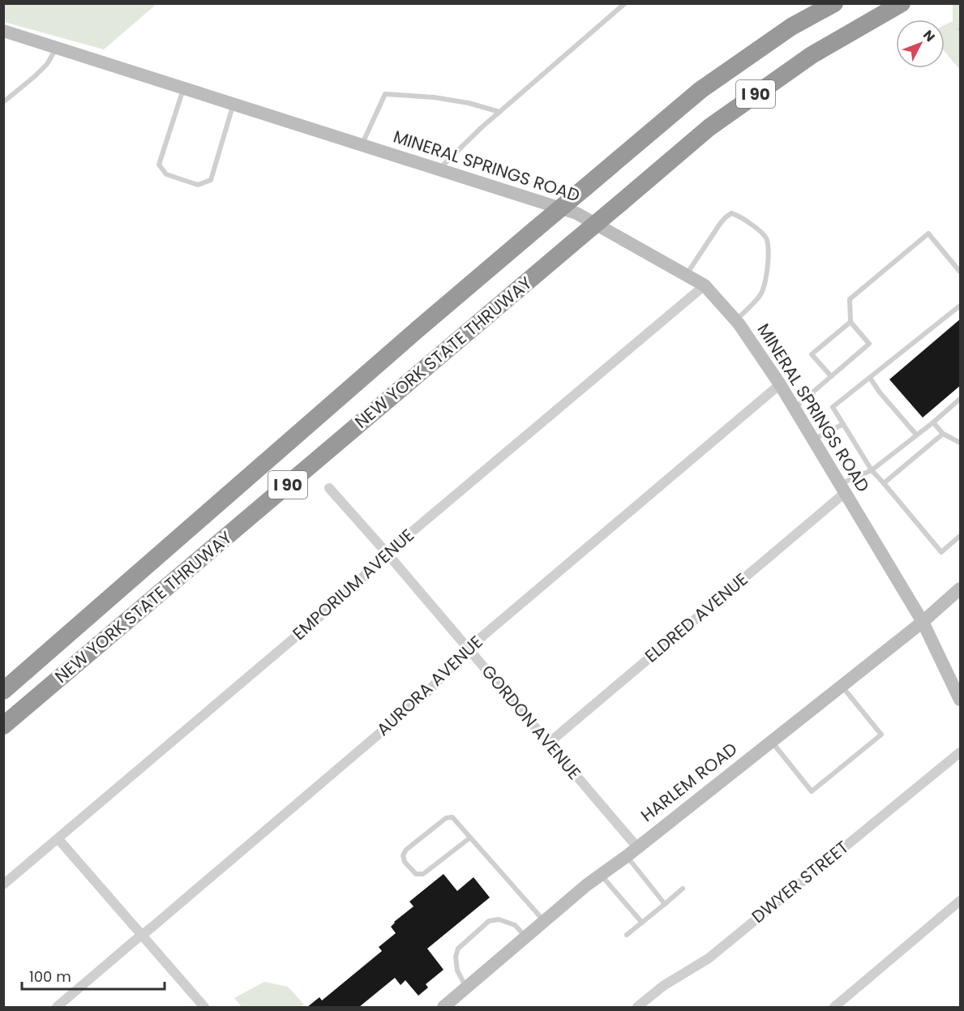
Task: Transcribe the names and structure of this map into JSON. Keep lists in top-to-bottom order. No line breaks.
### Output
{"streets":{"highway":["I 90","NEW YORK STATE THRUWAY"],"street":["MINERAL SPRINGS ROAD","EMPORIUM AVENUE","ELDRED AVENUE","AURORA AVENUE","GORDON AVENUE","HARLEM ROAD","DWYER STREET"]},"crossings":[["MINERAL SPRINGS ROAD","EMPORIUM AVENUE"],["MINERAL SPRINGS ROAD","ELDRED AVENUE"],["MINERAL SPRINGS ROAD","AURORA AVENUE"],["MINERAL SPRINGS ROAD","HARLEM ROAD"],["EMPORIUM AVENUE","GORDON AVENUE"],["ELDRED AVENUE","GORDON AVENUE"],["AURORA AVENUE","GORDON AVENUE"],["GORDON AVENUE","HARLEM ROAD"]],"scale_bar":"100 m","north":"top right"}
